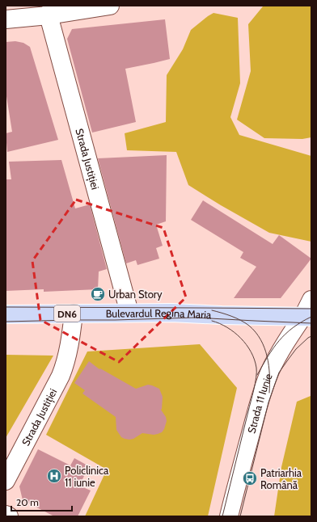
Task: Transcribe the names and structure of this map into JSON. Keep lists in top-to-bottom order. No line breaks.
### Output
{"streets":{"main road":["DN6","Bulevardul Regina Maria"],"street":["Strada Justiției","Strada 11 Iunie"]},"crossings":[["Strada Justiției","Bulevardul Regina Maria"],["Bulevardul Regina Maria","Strada 11 Iunie"]],"places":{"cafe":["Urban Story"],"hospital":["Policlinica 11 iunie"],"bus stop":["Patriarhia Română"]},"scale_bar":"20 m"}
